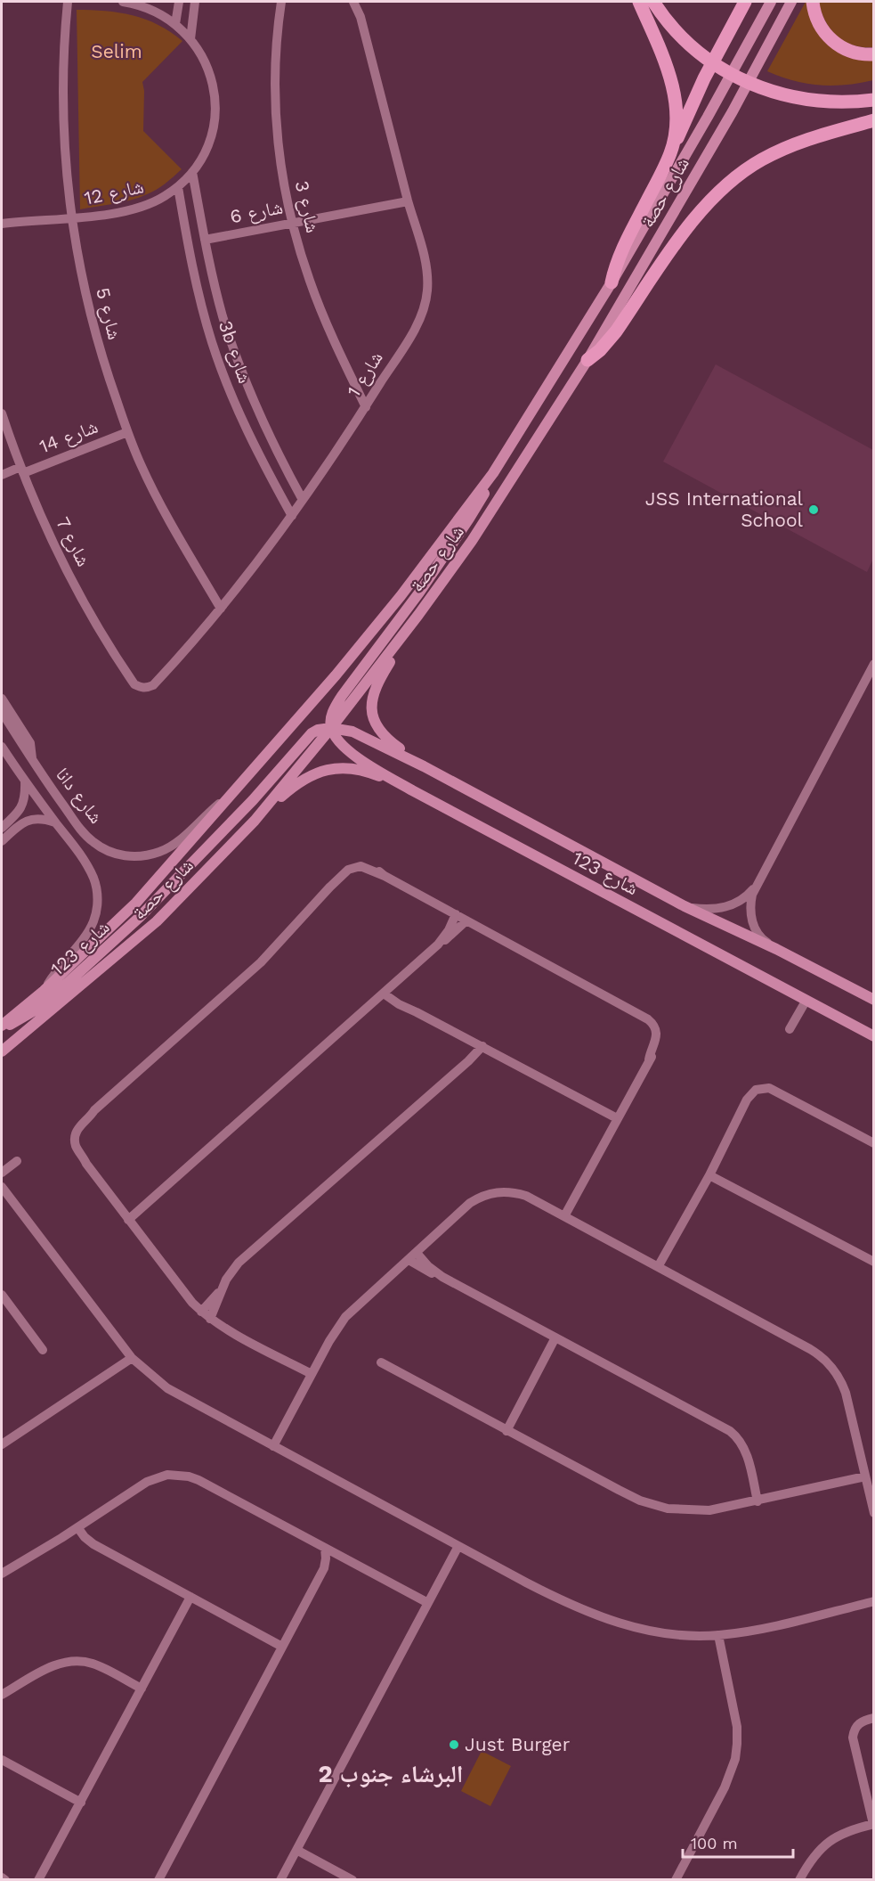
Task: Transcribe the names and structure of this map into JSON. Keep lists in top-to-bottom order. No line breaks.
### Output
{"streets":{"main road":["شارع حصة","شارع 123"],"street":["شارع 12","شارع 3","شارع 6","شارع 5","3b شارع","شارع 1","شارع 14","شارع 7","شارع دانا"]},"crossings":[["شارع 12","شارع 5"],["شارع 12","3b شارع"],["شارع حصة","شارع دانا"],["شارع حصة","شارع 123"],["شارع 3","شارع 6"],["شارع 3","شارع 1"],["شارع 6","3b شارع"],["شارع 6","شارع 1"],["شارع 5","شارع 1"],["شارع 5","شارع 14"],["3b شارع","شارع 1"],["شارع 1","شارع 7"],["شارع 14","شارع 7"]],"districts":["البرشاء جنوب 2"],"parks":["Selim"],"places":["JSS International School","Just Burger"],"scale_bar":"100 m"}
